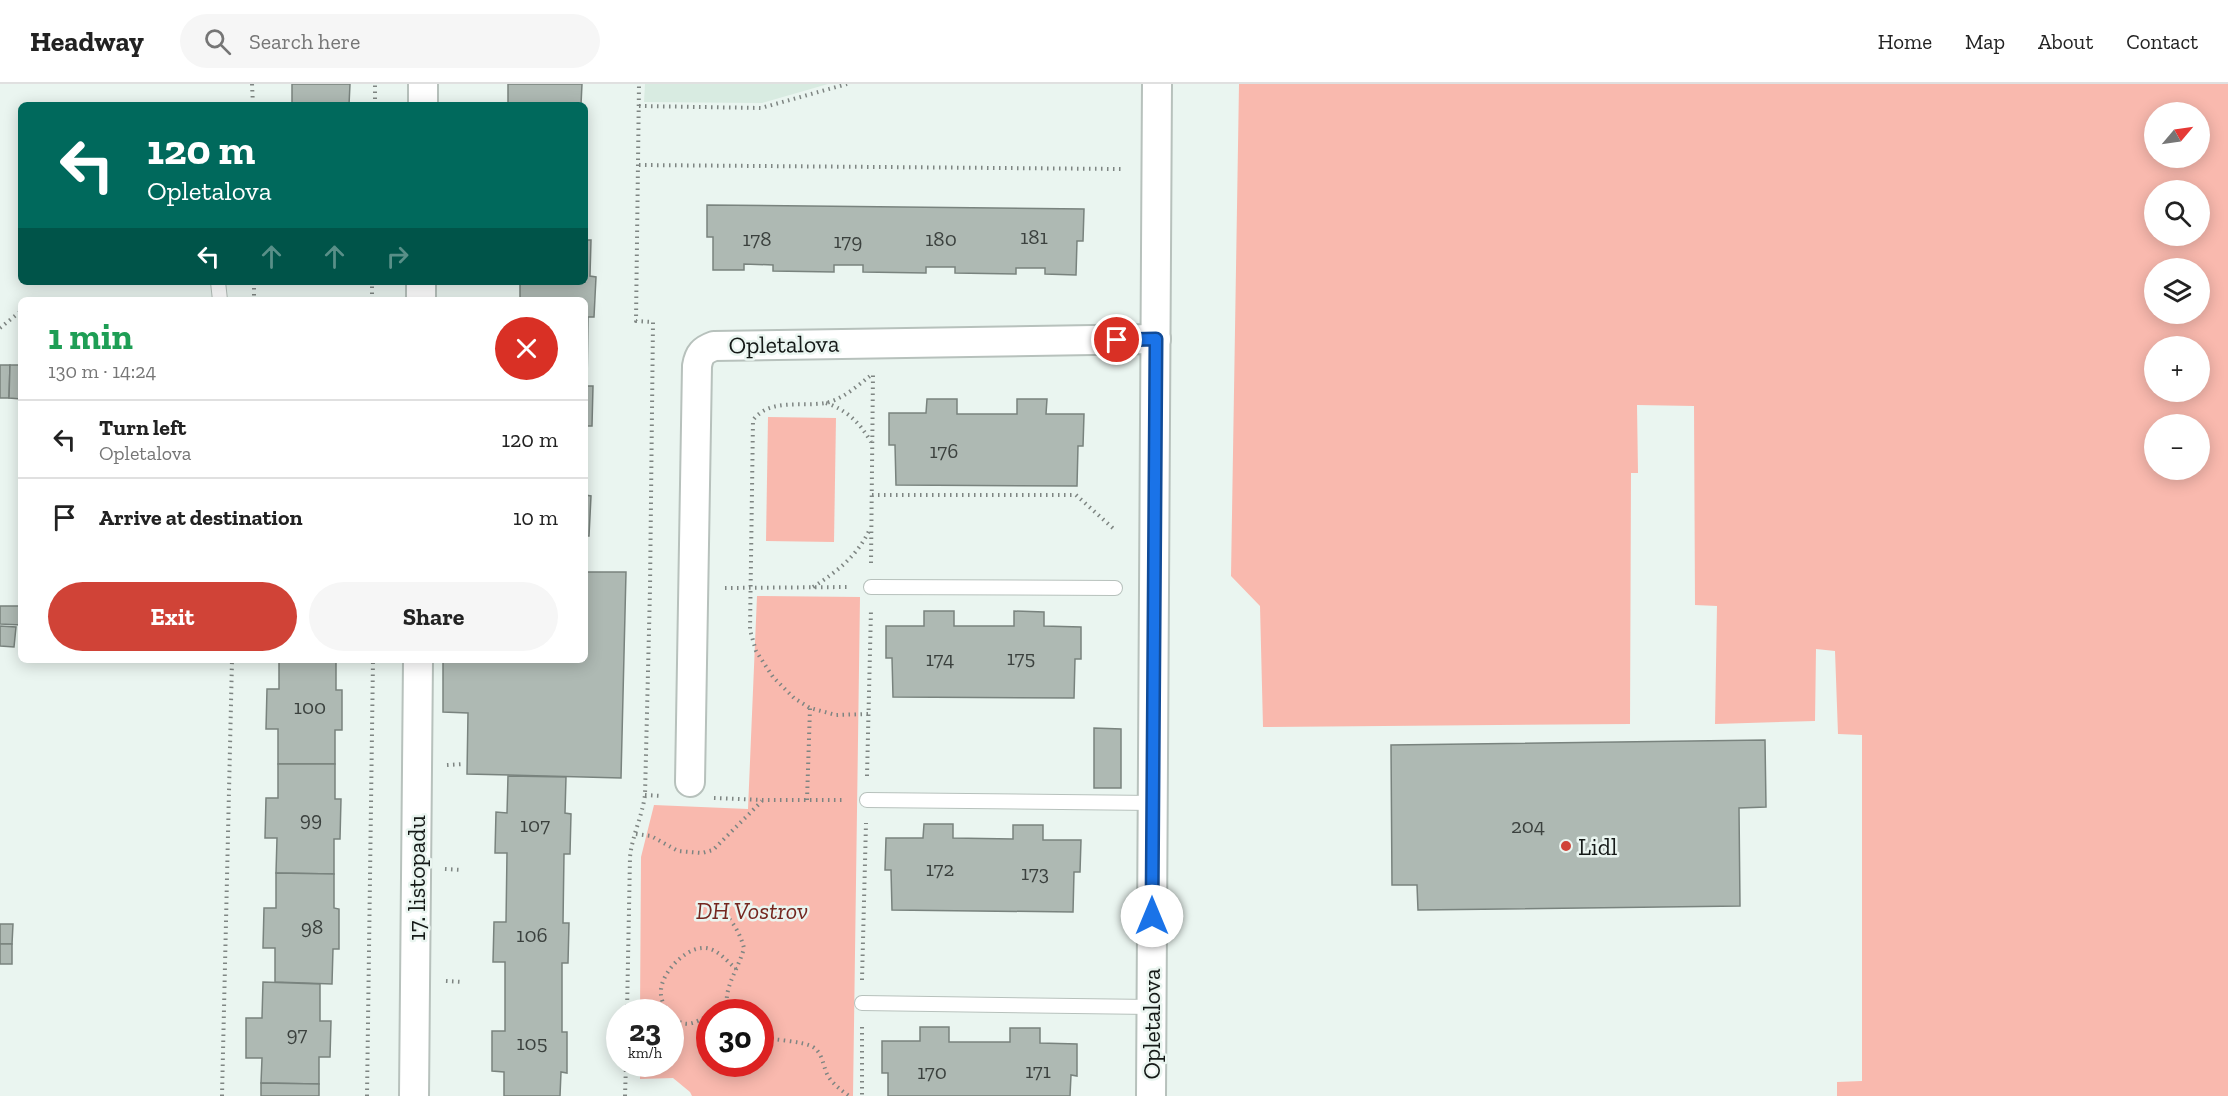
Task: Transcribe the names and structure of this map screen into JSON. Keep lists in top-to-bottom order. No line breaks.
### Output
{"streets":{"street":["Opletalova","17. listopadu"]},"parks":["DH Vostrov"],"places":["Lidl"],"house_numbers":["181","178","180","179","176","175","174","100","99","107","204","172","173","98","106","97","105","171","170"],"north":"top right","page":{"header":"Headway","search":"Search here","nav":["Home","Map","About","Contact"],"map_buttons":["+","−"],"turn":["120 m","Opletalova"],"heading":["1 min","130 m · 14:24"],"list":[{"name":"Turn left","note":"Opletalova","value":"120 m"},{"name":"Arrive at destination","value":"10 m"}],"buttons":["Exit","Share"],"speed":"23 km/h","limit":"30"}}
